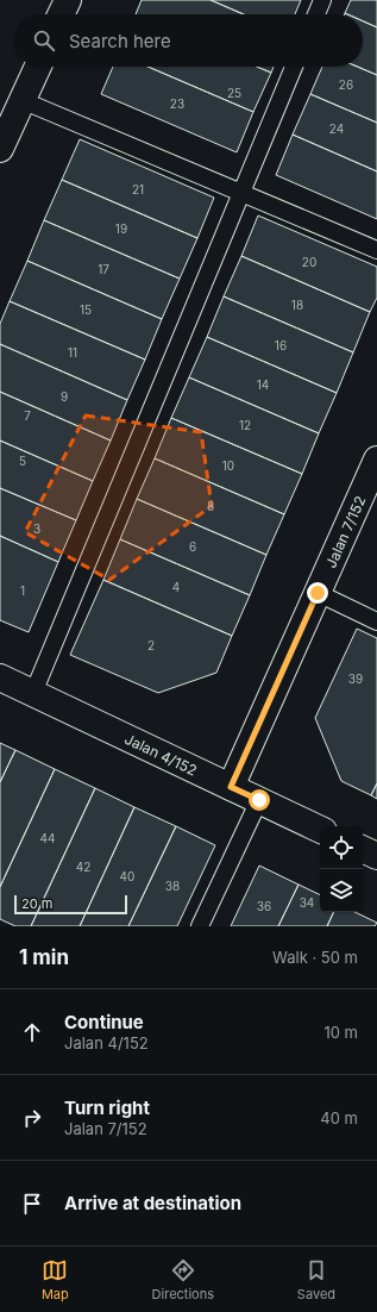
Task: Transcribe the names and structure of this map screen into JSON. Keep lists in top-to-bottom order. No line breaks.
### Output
{"streets":{"street":["Jalan 7/152","Jalan 4/152"]},"crossings":[["Jalan 7/152","Jalan 4/152"]],"house_numbers":["26","25","23","24","21","19","20","17","18","15","16","11","14","9","7","12","5","10","8","3","6","4","1","2","39","44","42","40","38","34","36"],"scale_bar":"20 m","page":{"search":"Search here","scale":"20 m","heading":["1 min","Walk · 50 m"],"list":[["Continue","Jalan 4/152","10 m"],["Turn right","Jalan 7/152","40 m"],"Arrive at destination"],"nav":["Map","Directions","Saved"]}}
